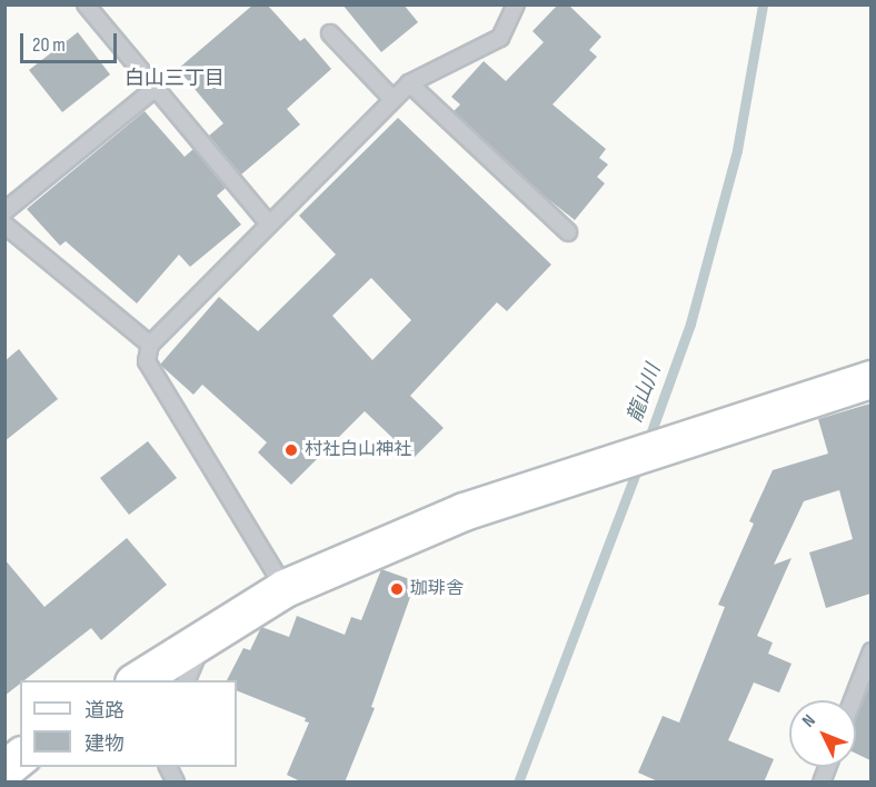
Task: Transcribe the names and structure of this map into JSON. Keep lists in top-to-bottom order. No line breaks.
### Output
{"districts":["白山三丁目"],"water":["龍山川"],"places":["村社白山神社","珈琲舎"],"legend":["道路","建物"],"scale_bar":"20 m","north":"top left"}
